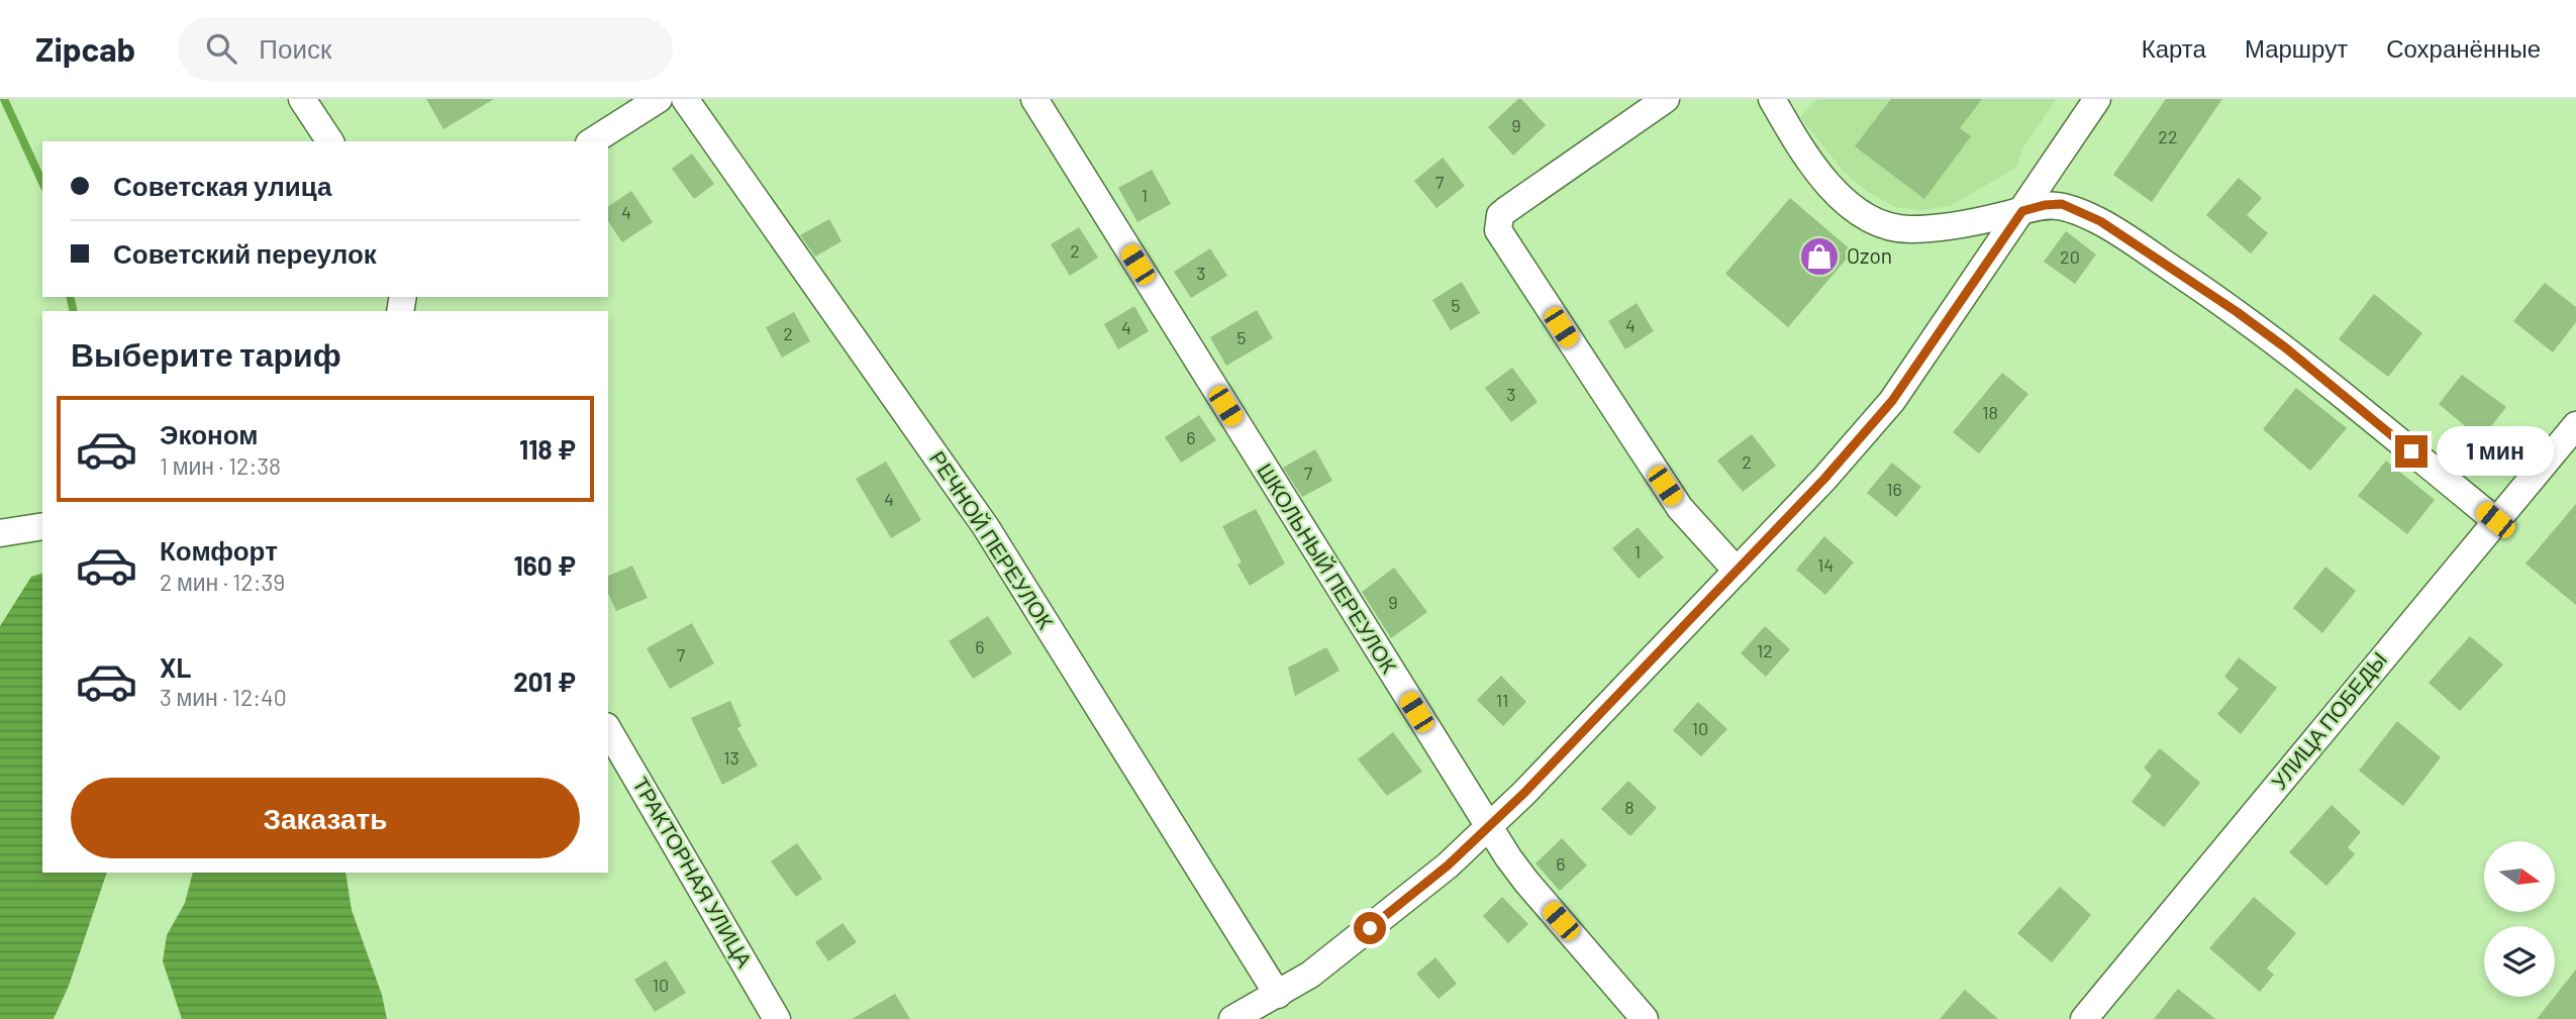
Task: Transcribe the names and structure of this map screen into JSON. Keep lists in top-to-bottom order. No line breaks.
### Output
{"streets":{"street":["РЕЧНОЙ ПЕРЕУЛОК","ШКОЛЬНЫЙ ПЕРЕУЛОК","УЛИЦА ПОБЕДЫ","ТРАКТОРНАЯ УЛИЦА"]},"places":{"shop":["Ozon"]},"house_numbers":["9","22","7","1","4","2","20","3","5","4","4","2","5","3","18","6","2","7","16","4","1","14","9","6","12","7","11","10","13","8","6","10"],"north":"right","page":{"header":"Zipcab","search":"Поиск","nav":["Карта","Маршрут","Сохранённые"],"banner":["Советская улица","Советский переулок"],"heading":"Выберите тариф","list":[{"name":"Эконом","note":"1 мин · 12:38","value":"118 ₽"},{"name":"Комфорт","note":"2 мин · 12:39","value":"160 ₽"},{"name":"XL","note":"3 мин · 12:40","value":"201 ₽"}],"bubble":"1 мин","buttons":"Заказать"}}
